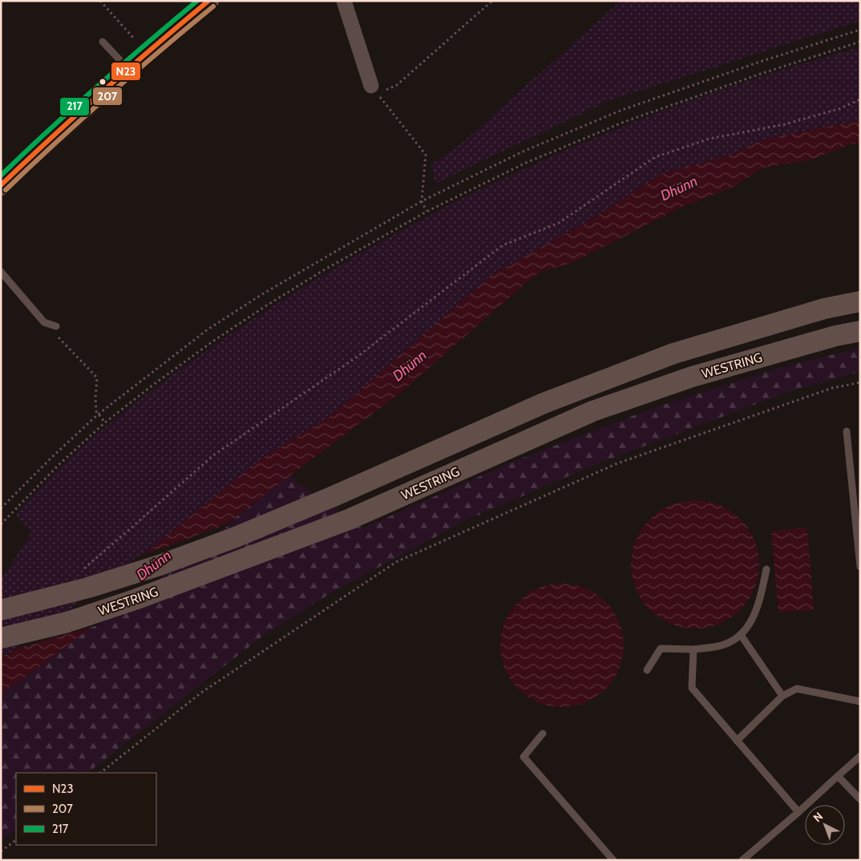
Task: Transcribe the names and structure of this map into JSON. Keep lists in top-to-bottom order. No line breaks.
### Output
{"streets":{"main road":["WESTRING"]},"water":["Dhünn"],"lines":["transit line N23","transit line 217","transit line 207"],"legend":["N23","207","217"],"north":"top left"}
